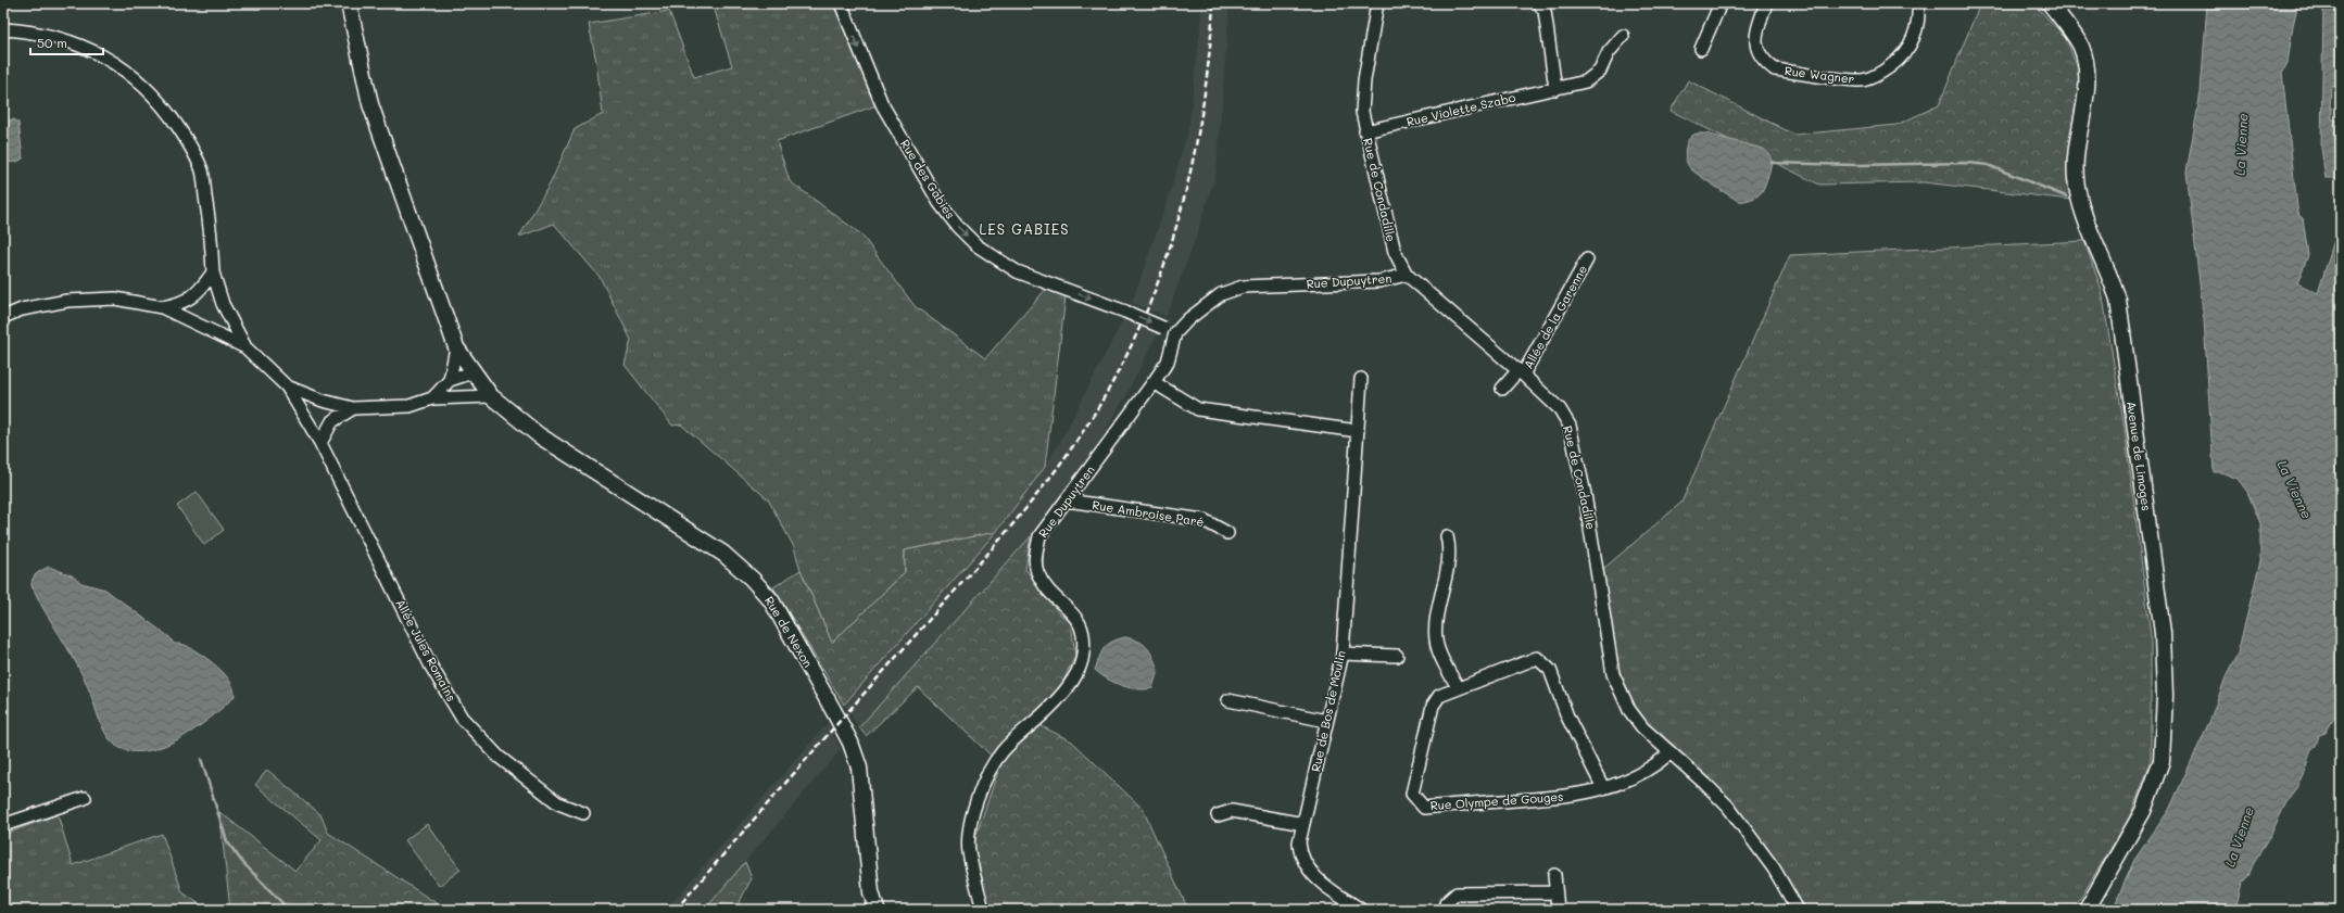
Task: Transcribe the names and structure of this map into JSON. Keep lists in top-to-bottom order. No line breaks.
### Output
{"streets":{"main road":["Avenue de Limoges","Rue de Nexon"],"street":["Rue Wagner","Rue Violette Szabo","Rue des Gabies","Rue de Condadille","Rue Dupuytren","Allée de la Garenne","Rue Ambroise Paré","Allée Jules Romains","Rue de Bos de Moulin","Rue Olympe de Gouges"]},"crossings":[["Rue Violette Szabo","Rue de Condadille"],["Rue des Gabies","Rue Dupuytren"],["Rue de Condadille","Rue Dupuytren"],["Rue de Condadille","Allée de la Garenne"],["Rue de Condadille","Rue Olympe de Gouges"],["Rue Dupuytren","Rue Ambroise Paré"]],"one_way":["Rue des Gabies"],"districts":["LES GABIES"],"water":["La Vienne"],"scale_bar":"50 m"}
